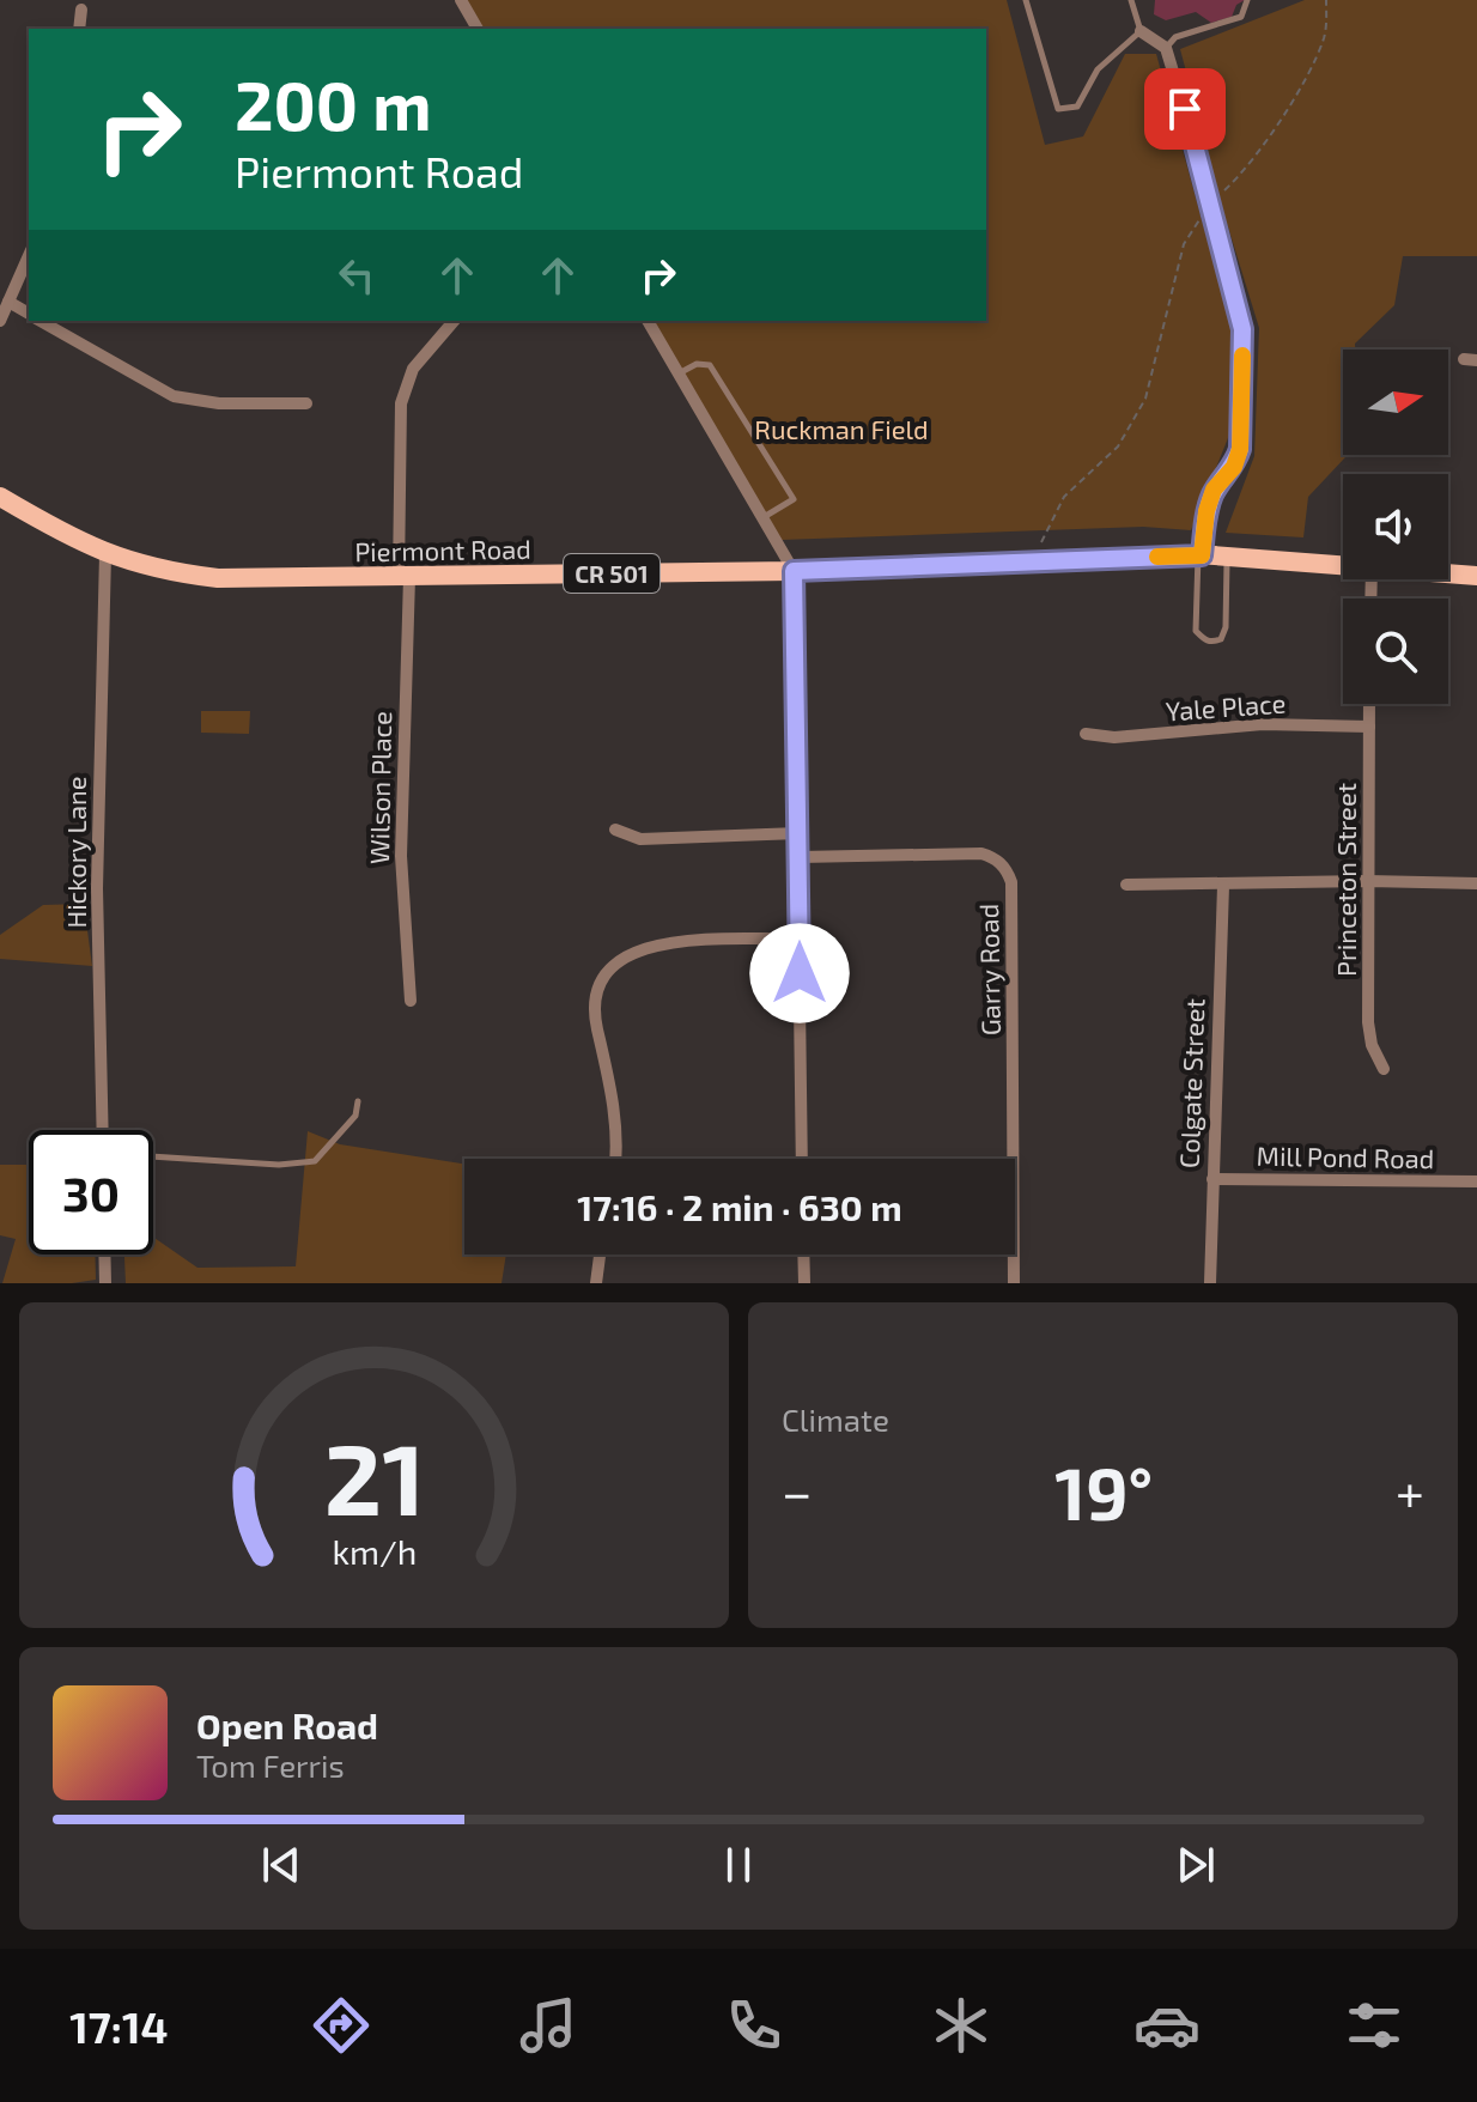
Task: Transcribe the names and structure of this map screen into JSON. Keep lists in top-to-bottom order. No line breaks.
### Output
{"streets":{"main road":["Piermont Road","CR 501"],"street":["Yale Place","Wilson Place","Hickory Lane","Princeton Street","Garry Road","Colgate Street","Mill Pond Road"]},"crossings":[["Piermont Road","Wilson Place"],["Piermont Road","Hickory Lane"],["Yale Place","Princeton Street"],["Colgate Street","Mill Pond Road"]],"parks":["Ruckman Field"],"north":"right","page":{"turn":["200 m","Piermont Road"],"limit":"30","trip":"17:16 · 2 min · 630 m","tile":"Climate","heat":["−","19°","+"],"song":["Open Road","Tom Ferris"],"tabs":"17:14","gauge":["21","km/h"]}}
